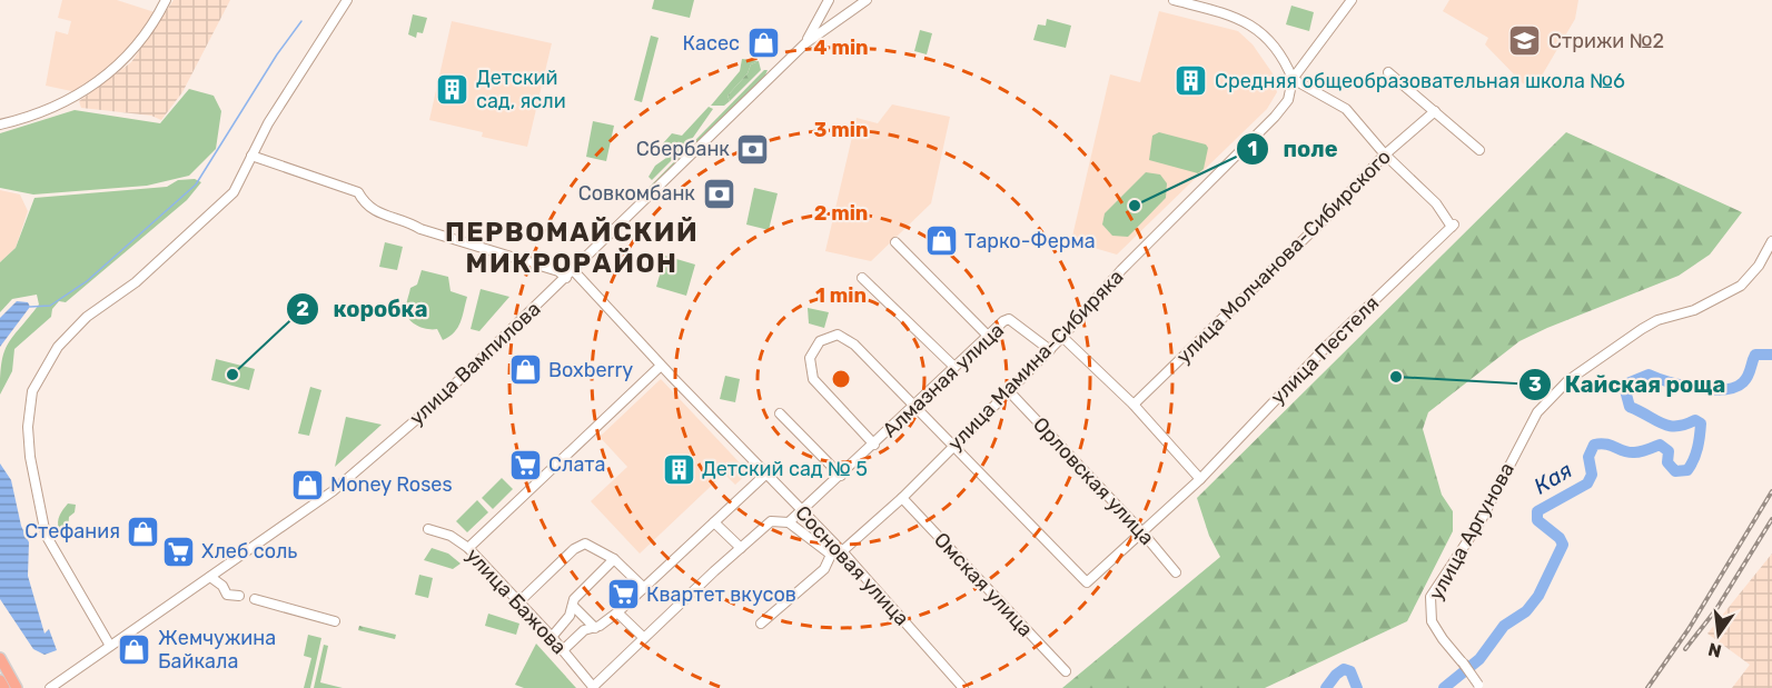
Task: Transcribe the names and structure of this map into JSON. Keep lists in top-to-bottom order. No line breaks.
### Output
{"streets":{"street":["улица Молчанова-Сибирского","улица Пестеля","улица Мамина-Сибиряка","улица Вампилова","Алмазная улица","Орловская улица","улица Аргунова","Сосновая улица","Омская улица","улица Бажова"]},"crossings":[["улица Молчанова-Сибирского","улица Пестеля"],["улица Пестеля","улица Мамина-Сибиряка"],["улица Пестеля","Орловская улица"],["улица Мамина-Сибиряка","Алмазная улица"],["улица Мамина-Сибиряка","Орловская улица"],["улица Мамина-Сибиряка","Сосновая улица"],["улица Мамина-Сибиряка","Омская улица"],["улица Вампилова","Сосновая улица"],["Алмазная улица","Сосновая улица"],["Алмазная улица","улица Бажова"]],"districts":["ПЕРВОМАЙСКИЙ МИКРОРАЙОН"],"water":["Кая"],"places":{"school or university":["Стрижи №2"],"shop":["Касес","Тарко-Ферма","Boxberry","Money Roses","Стефания","Жемчужина Байкала"],"building":["Средняя общеобразовательная школа №6","Детский сад, ясли","Детский сад № 5"],"bank":["Сбербанк","Совкомбанк"],"other":["поле","коробка","Кайская роща"],"supermarket":["Слата","Хлеб соль","Квартет вкусов"]},"north":"bottom","rings":["4 min","3 min","2 min","1 min"]}
